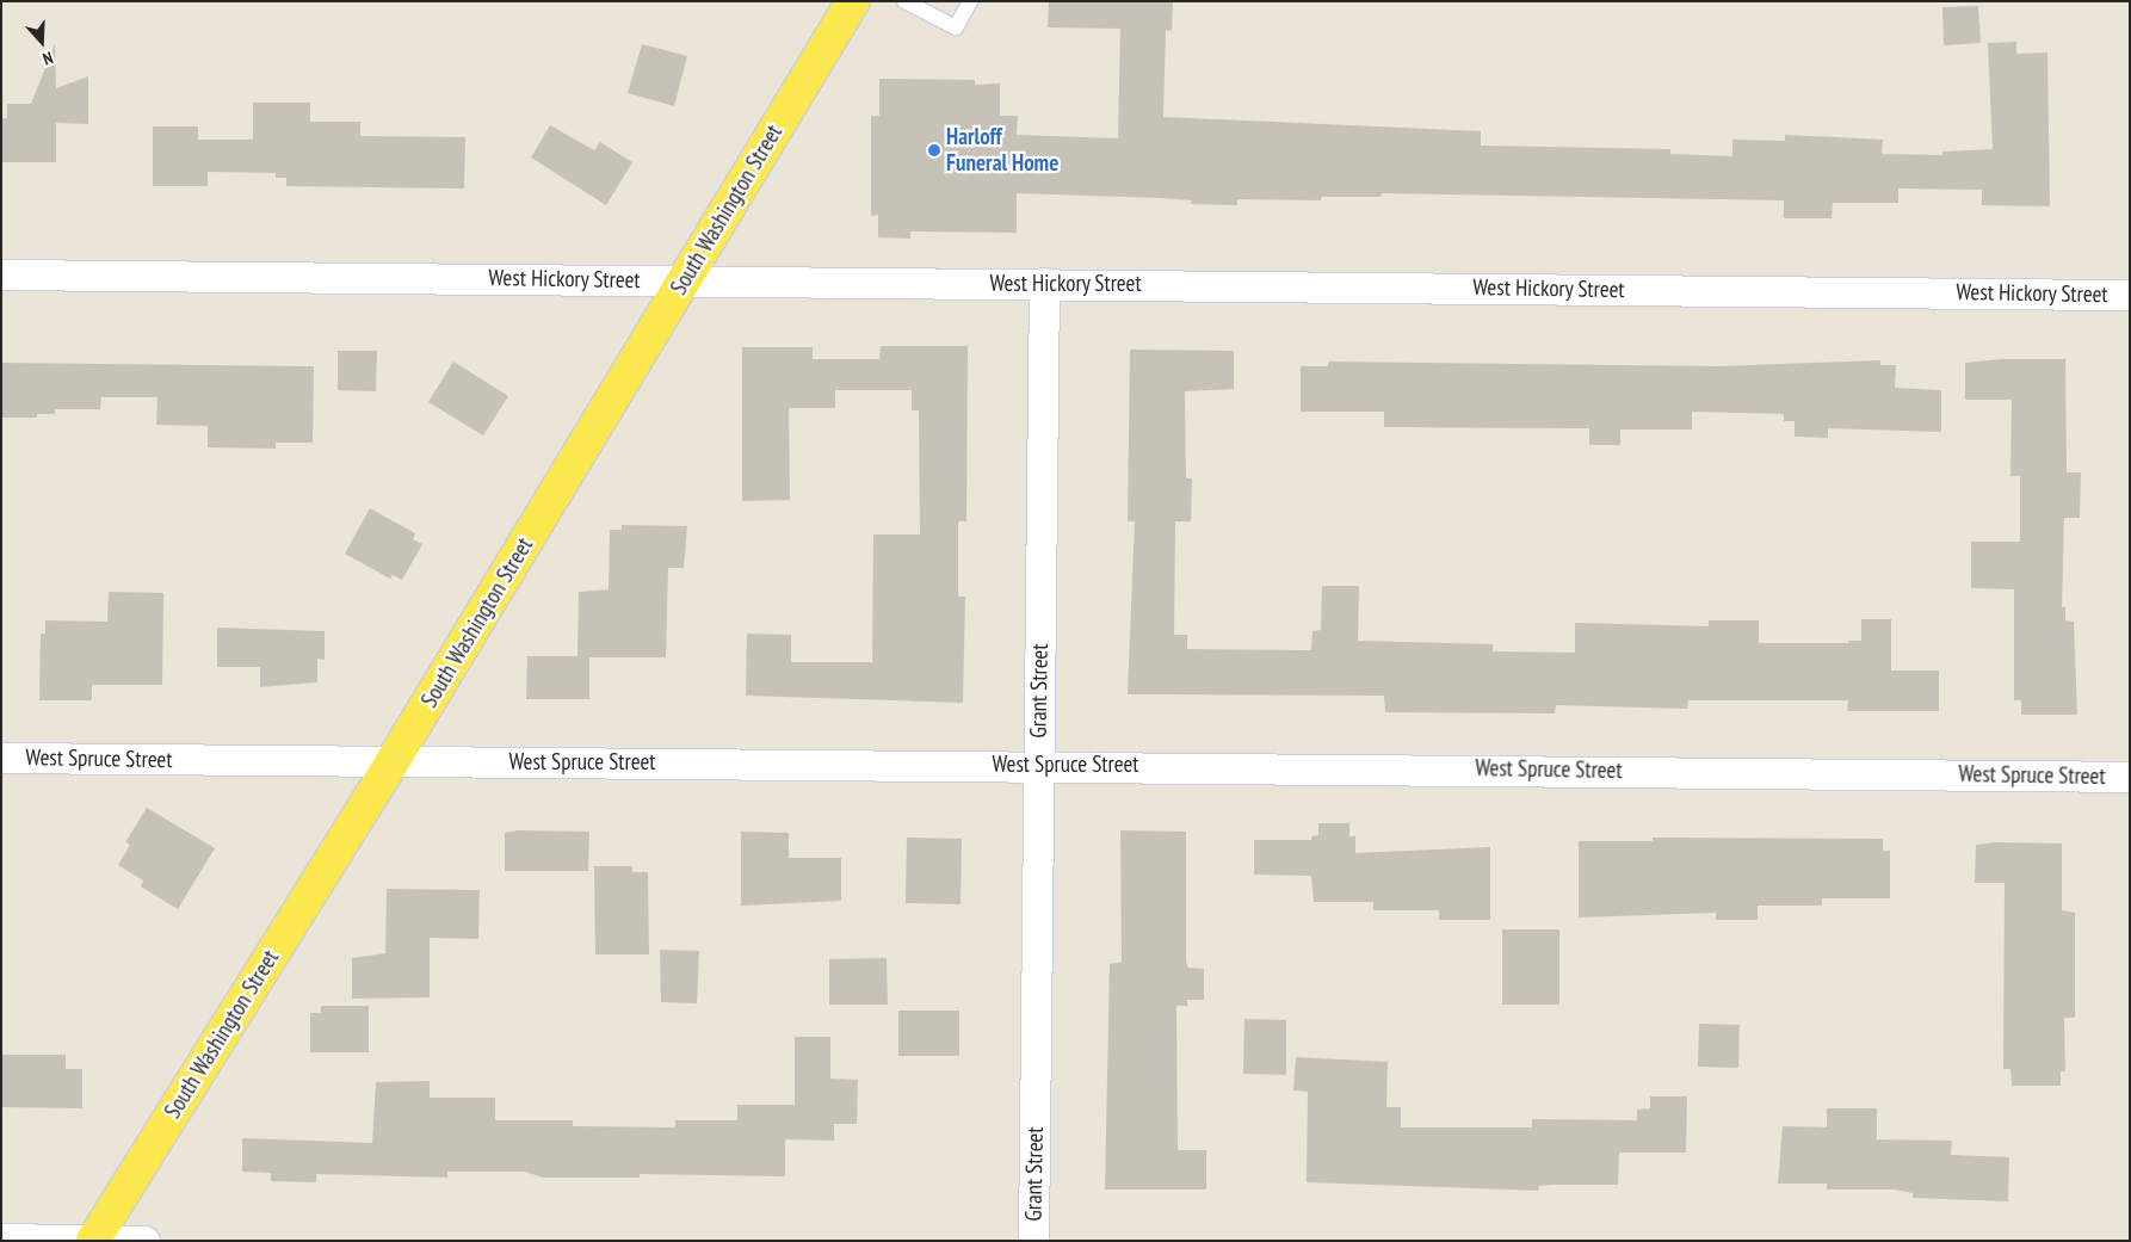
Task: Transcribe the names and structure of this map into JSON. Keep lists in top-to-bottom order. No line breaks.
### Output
{"streets":{"main road":["South Washington Street"],"street":["West Hickory Street","Grant Street","West Spruce Street"]},"crossings":[["South Washington Street","West Hickory Street"],["South Washington Street","West Spruce Street"],["West Hickory Street","Grant Street"],["Grant Street","West Spruce Street"]],"places":["Harloff Funeral Home"],"north":"bottom"}
